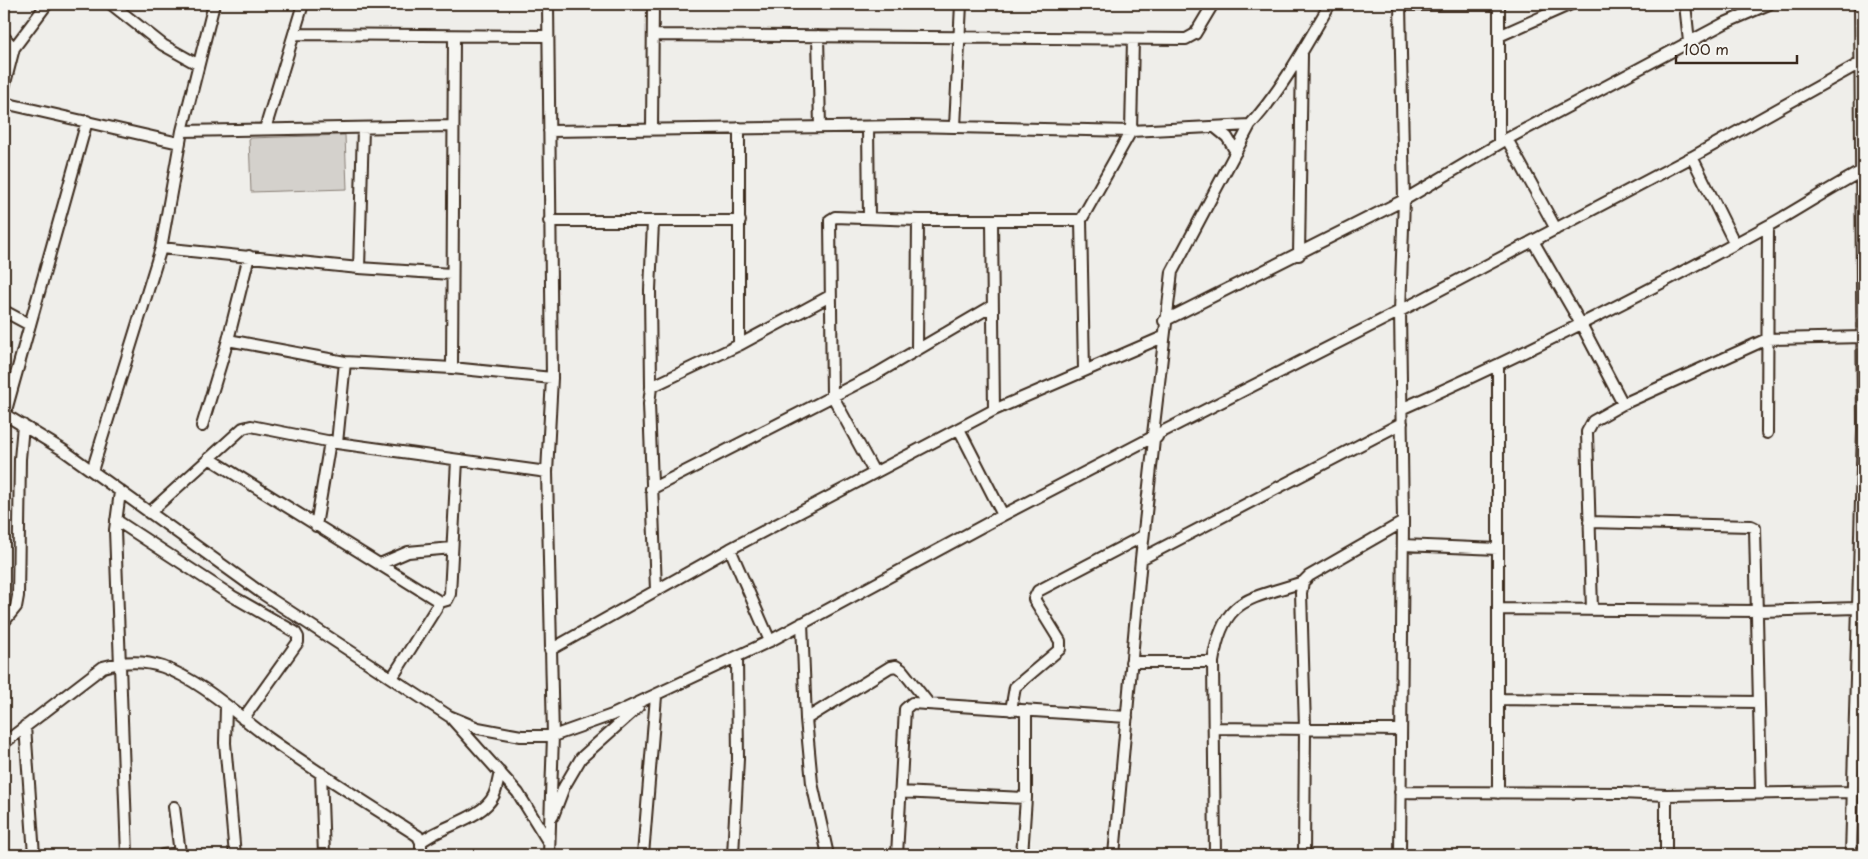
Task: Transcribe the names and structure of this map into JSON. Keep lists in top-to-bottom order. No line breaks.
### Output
{"scale_bar":"100 m"}
